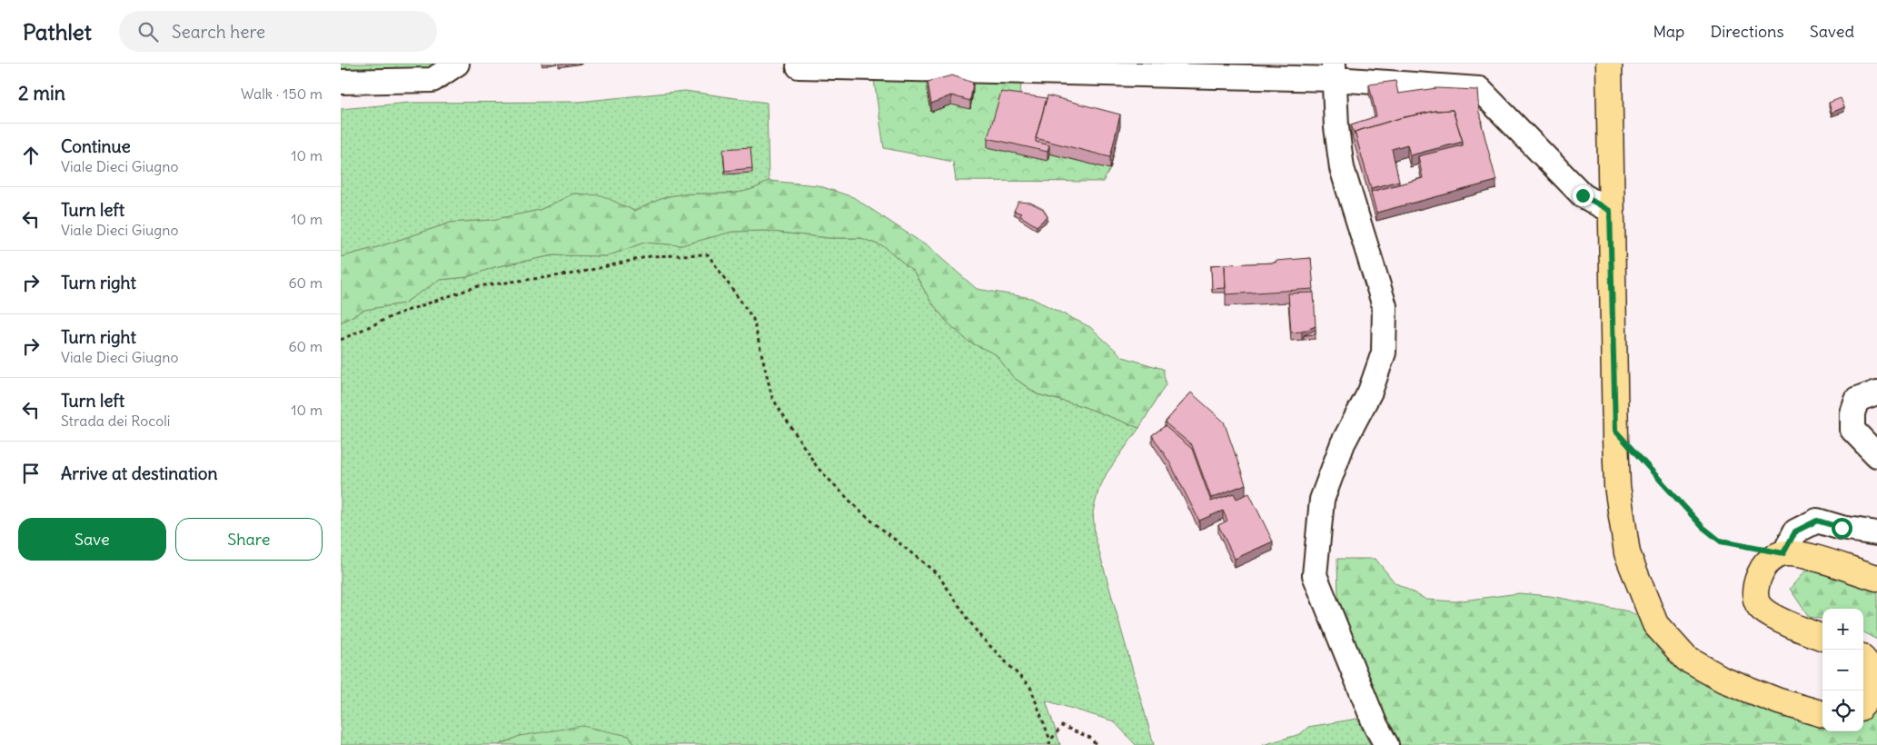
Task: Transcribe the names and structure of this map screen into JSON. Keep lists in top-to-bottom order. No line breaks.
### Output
{"page":{"header":"Pathlet","search":"Search here","nav":["Map","Directions","Saved"],"heading":["2 min","Walk · 150 m"],"list":[["Continue","Viale Dieci Giugno","10 m"],["Turn left","Viale Dieci Giugno","10 m"],["Turn right","60 m"],["Turn right","Viale Dieci Giugno","60 m"],["Turn left","Strada dei Rocoli","10 m"],"Arrive at destination"],"buttons":["Save","Share"],"map_buttons":["+","−"]}}
